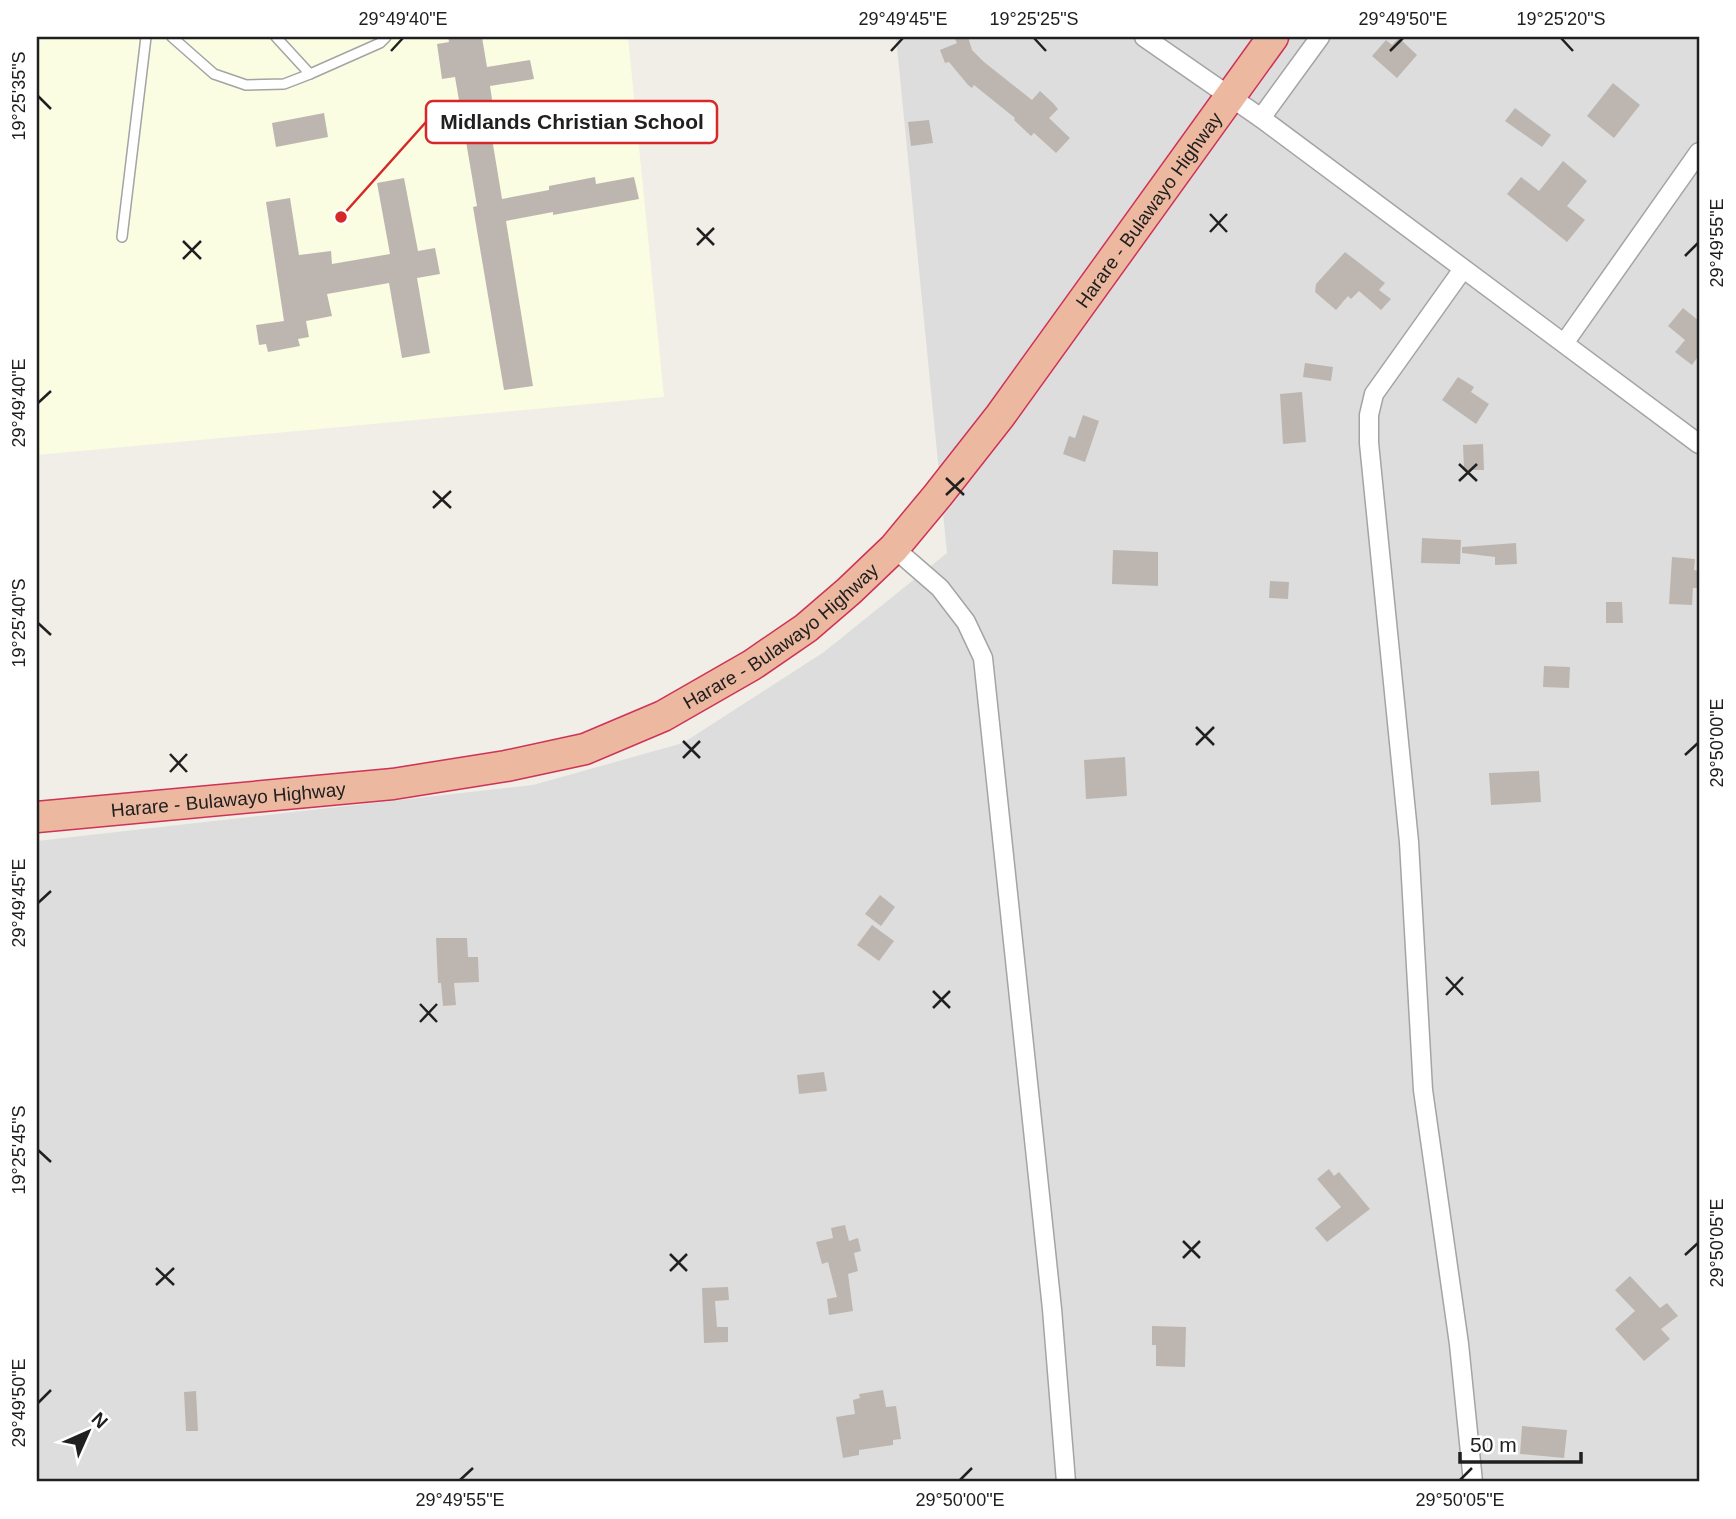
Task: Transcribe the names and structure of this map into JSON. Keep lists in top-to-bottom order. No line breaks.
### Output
{"streets":{"highway":["Harare - Bulawayo Highway"]},"places":["Midlands Christian School"],"scale_bar":"50 m","north":"top right","coordinates":["29°49'40\"E","29°49'45\"E","19°25'25\"S","29°49'50\"E","19°25'20\"S","19°25'35\"S","29°49'55\"E","19°25'40\"S","29°50'00\"E","19°25'45\"S","29°50'05\"E"]}
